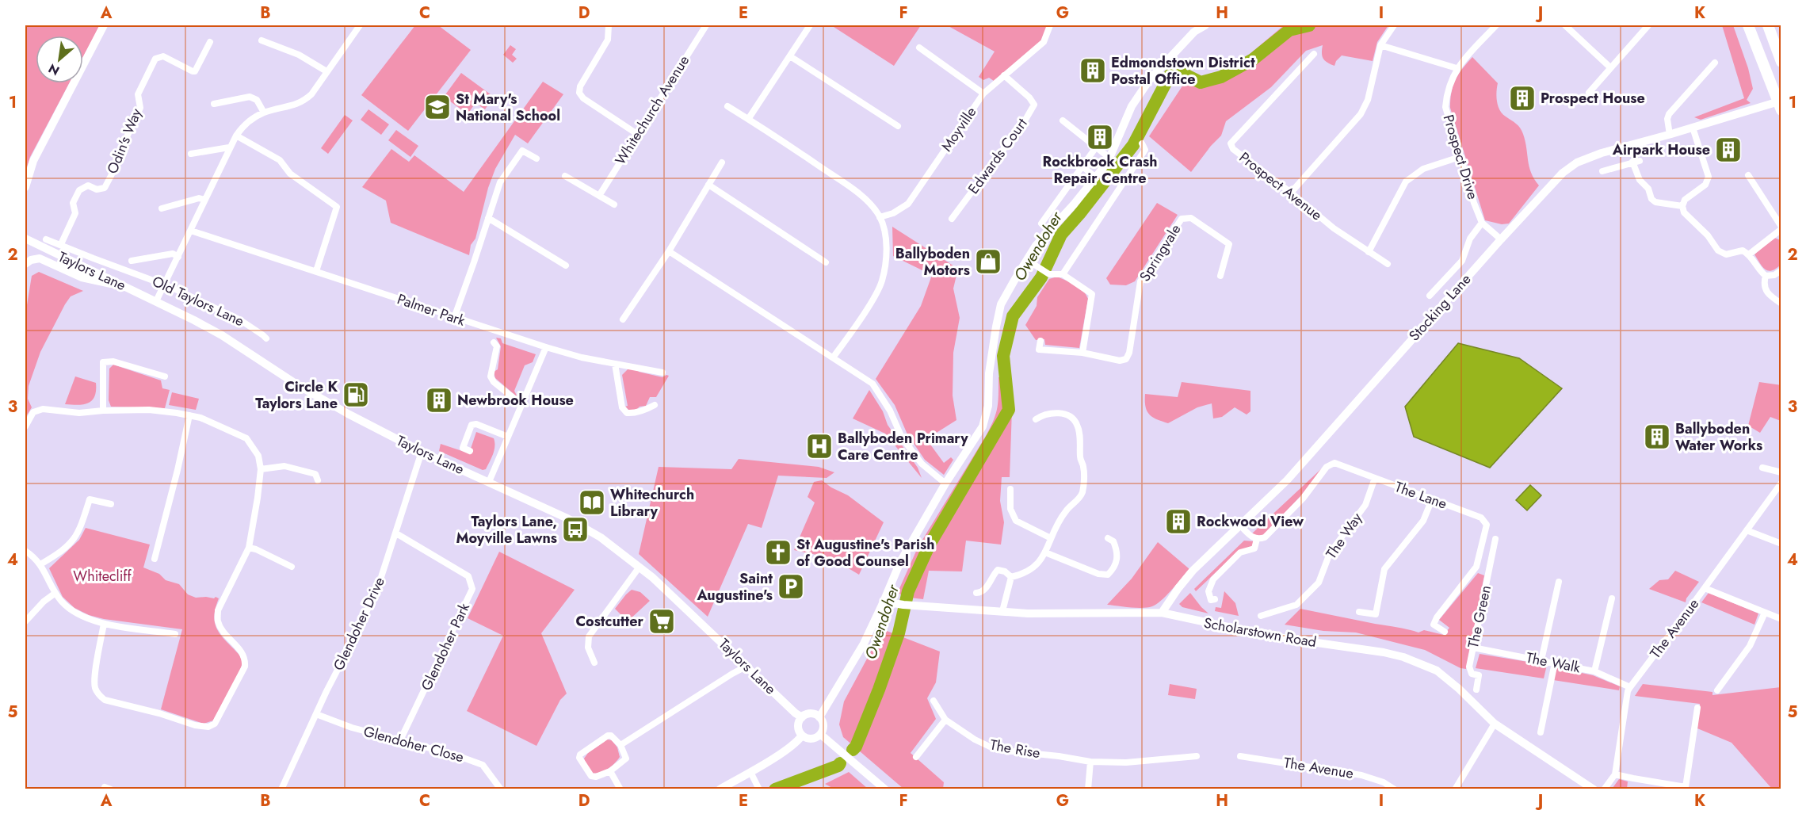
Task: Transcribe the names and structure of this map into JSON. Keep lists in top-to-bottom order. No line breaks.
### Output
{"streets":{"main road":["Taylors Lane","Stocking Lane","Scholarstown Road"],"street":["Whitechurch Avenue","Moyville","Odin's Way","Edwards Court","Prospect Drive","Prospect Avenue","Springvale","Old Taylors Lane","Palmer Park","The Lane","The Way","The Green","Glendoher Drive","The Avenue","Glendoher Park","The Walk","Glendoher Close","The Rise"]},"crossings":[["Odin's Way","Old Taylors Lane"],["Prospect Drive","Stocking Lane"],["Taylors Lane","Glendoher Drive"],["Stocking Lane","Scholarstown Road"],["The Lane","The Way"],["The Green","The Walk"],["Glendoher Drive","Glendoher Park"],["Glendoher Drive","Glendoher Close"],["The Avenue","The Walk"],["Glendoher Park","Glendoher Close"]],"water":["Owendoher"],"parks":["Whitecliff"],"places":{"building":["Edmondstown District Postal Office","Prospect House","Rockbrook Crash Repair Centre","Airpark House","Newbrook House","Ballyboden Water Works","Rockwood View"],"school or university":["St Mary's National School"],"shop":["Ballyboden Motors"],"fuel station":["Circle K Taylors Lane"],"hospital":["Ballyboden Primary Care Centre"],"library":["Whitechurch Library"],"bus stop":["Taylors Lane, Moyville Lawns"],"church":["St Augustine's Parish of Good Counsel"],"parking":["Saint Augustine's"],"supermarket":["Costcutter"]},"north":"bottom left","grid":{"columns":["A","B","C","D","E","F","G","H","I","J","K"],"rows":["1","2","3","4","5"]}}
